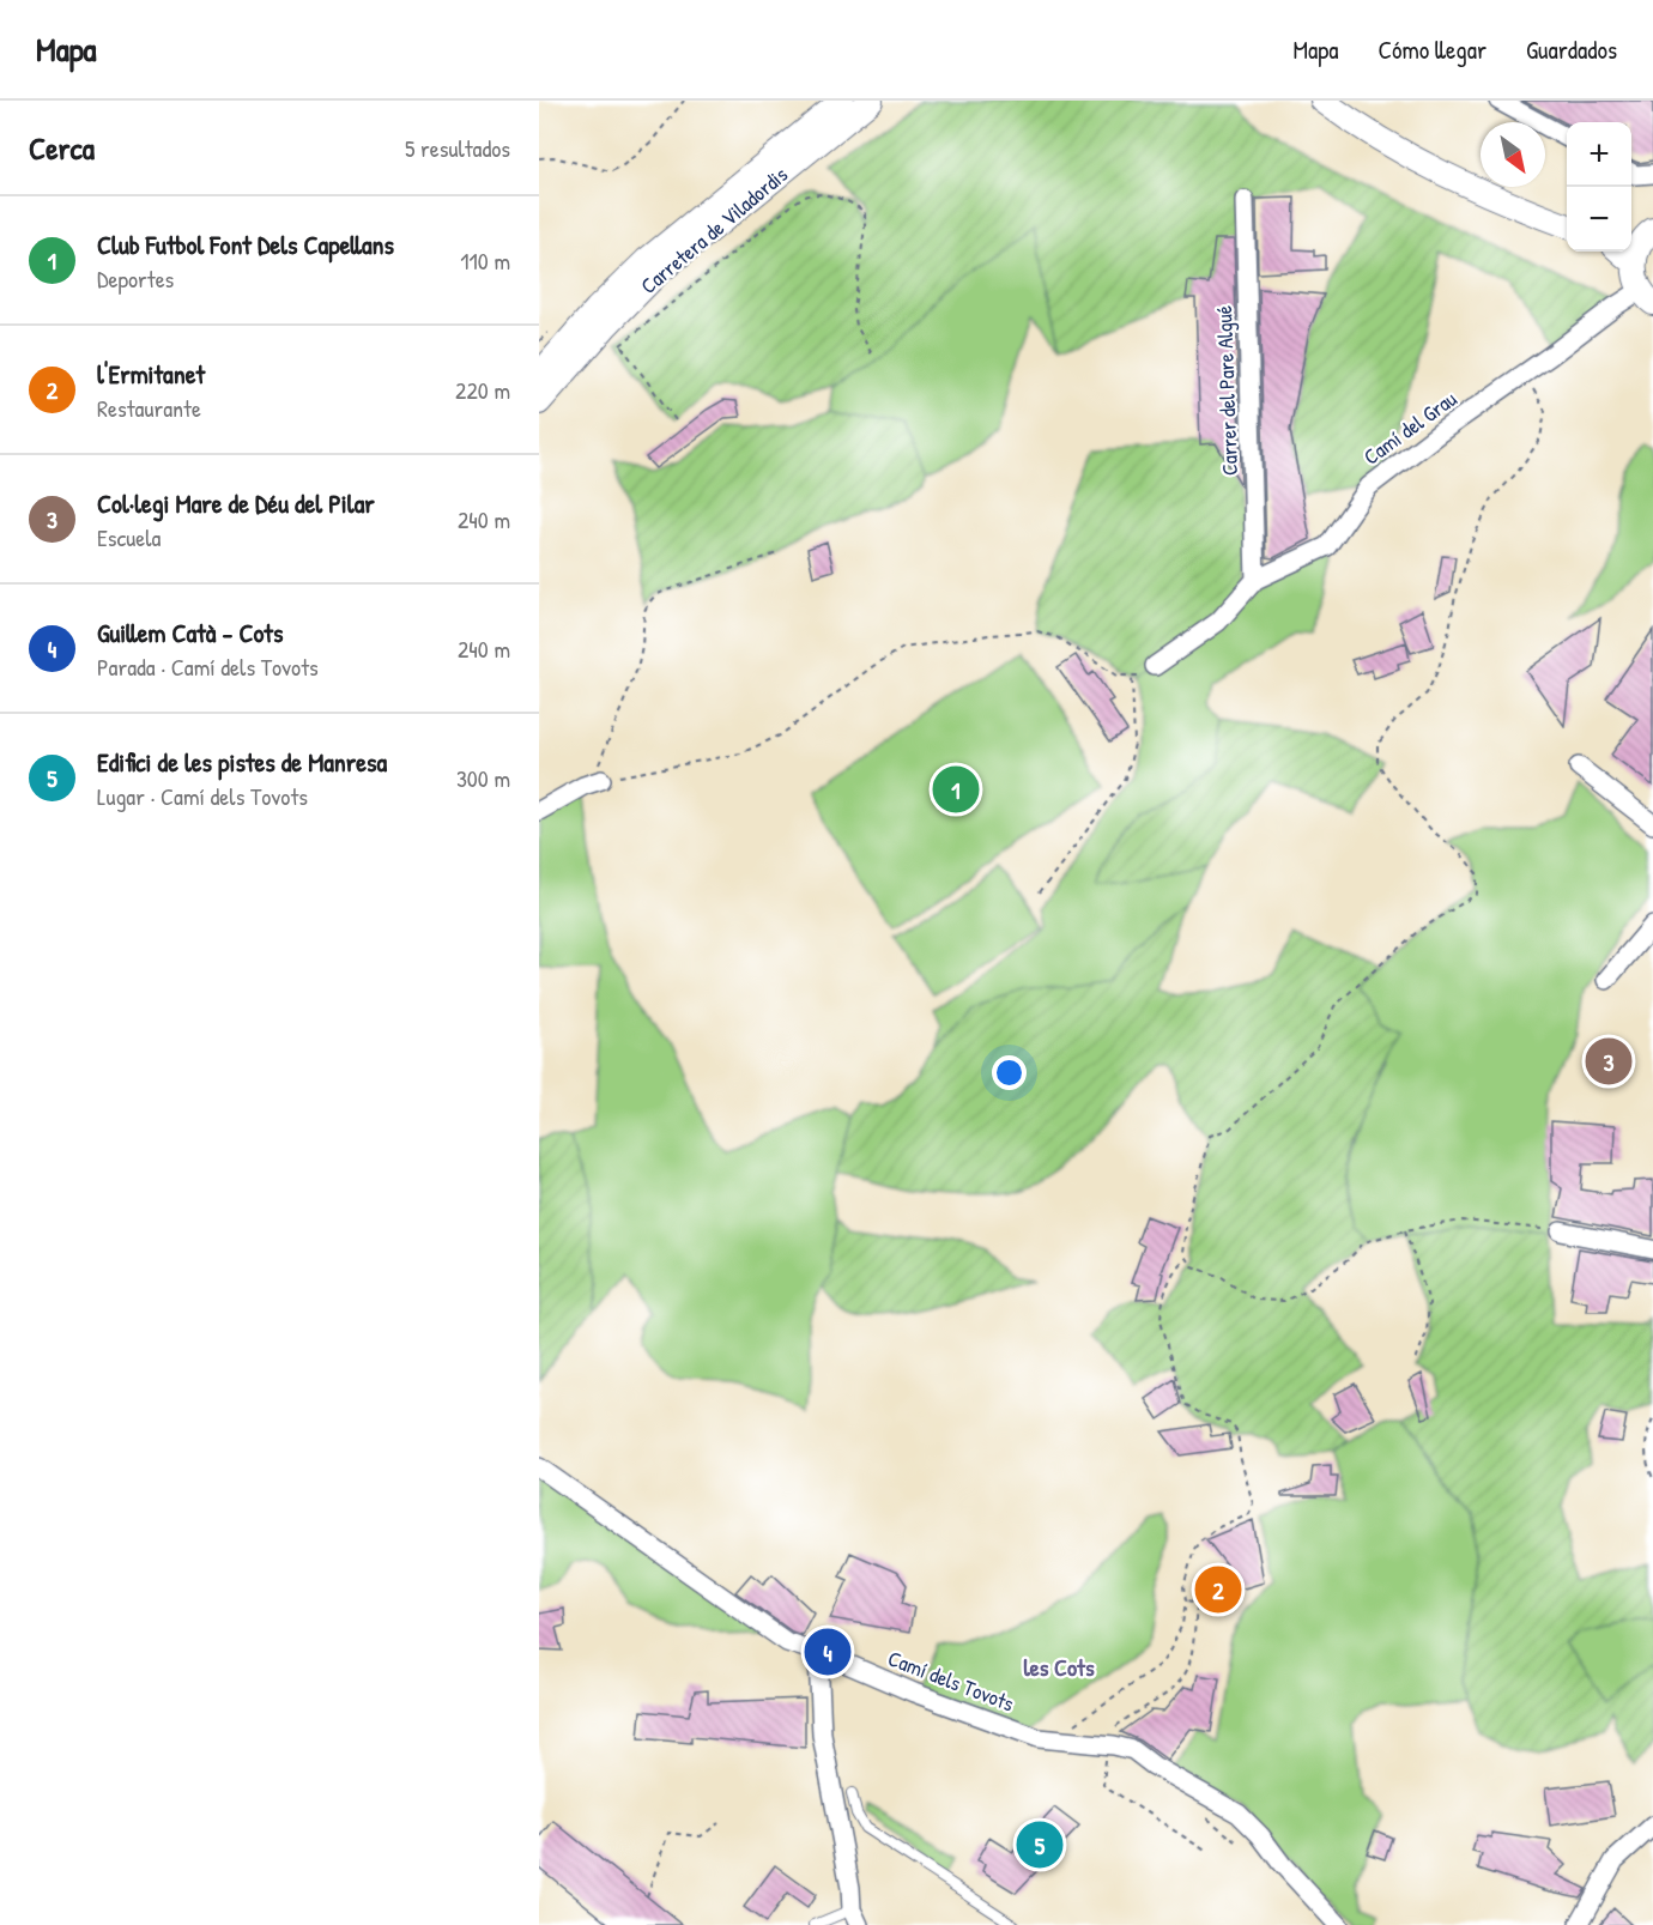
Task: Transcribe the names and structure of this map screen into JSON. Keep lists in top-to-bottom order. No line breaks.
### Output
{"streets":{"street":["Carretera de Viladordis","Carrer del Pare Algué","Camí del Grau","Camí dels Tovots"]},"crossings":[["Carrer del Pare Algué","Camí del Grau"]],"districts":["les Cots"],"north":"bottom right","page":{"header":"Mapa","nav":["Mapa","Cómo llegar","Guardados"],"heading":["Cerca","5 resultados"],"map_buttons":["+","−"],"list":[{"mark":"1","name":"Club Futbol Font Dels Capellans","note":"Deportes","value":"110 m"},{"mark":"2","name":"l'Ermitanet","note":"Restaurante","value":"220 m"},{"mark":"3","name":"Col·legi Mare de Déu del Pilar","note":"Escuela","value":"240 m"},{"mark":"4","name":"Guillem Catà - Cots","note":"Parada · Camí dels Tovots","value":"240 m"},{"mark":"5","name":"Edifici de les pistes de Manresa","note":"Lugar · Camí dels Tovots","value":"300 m"}],"pins":["1","3","2","4","5"]}}
